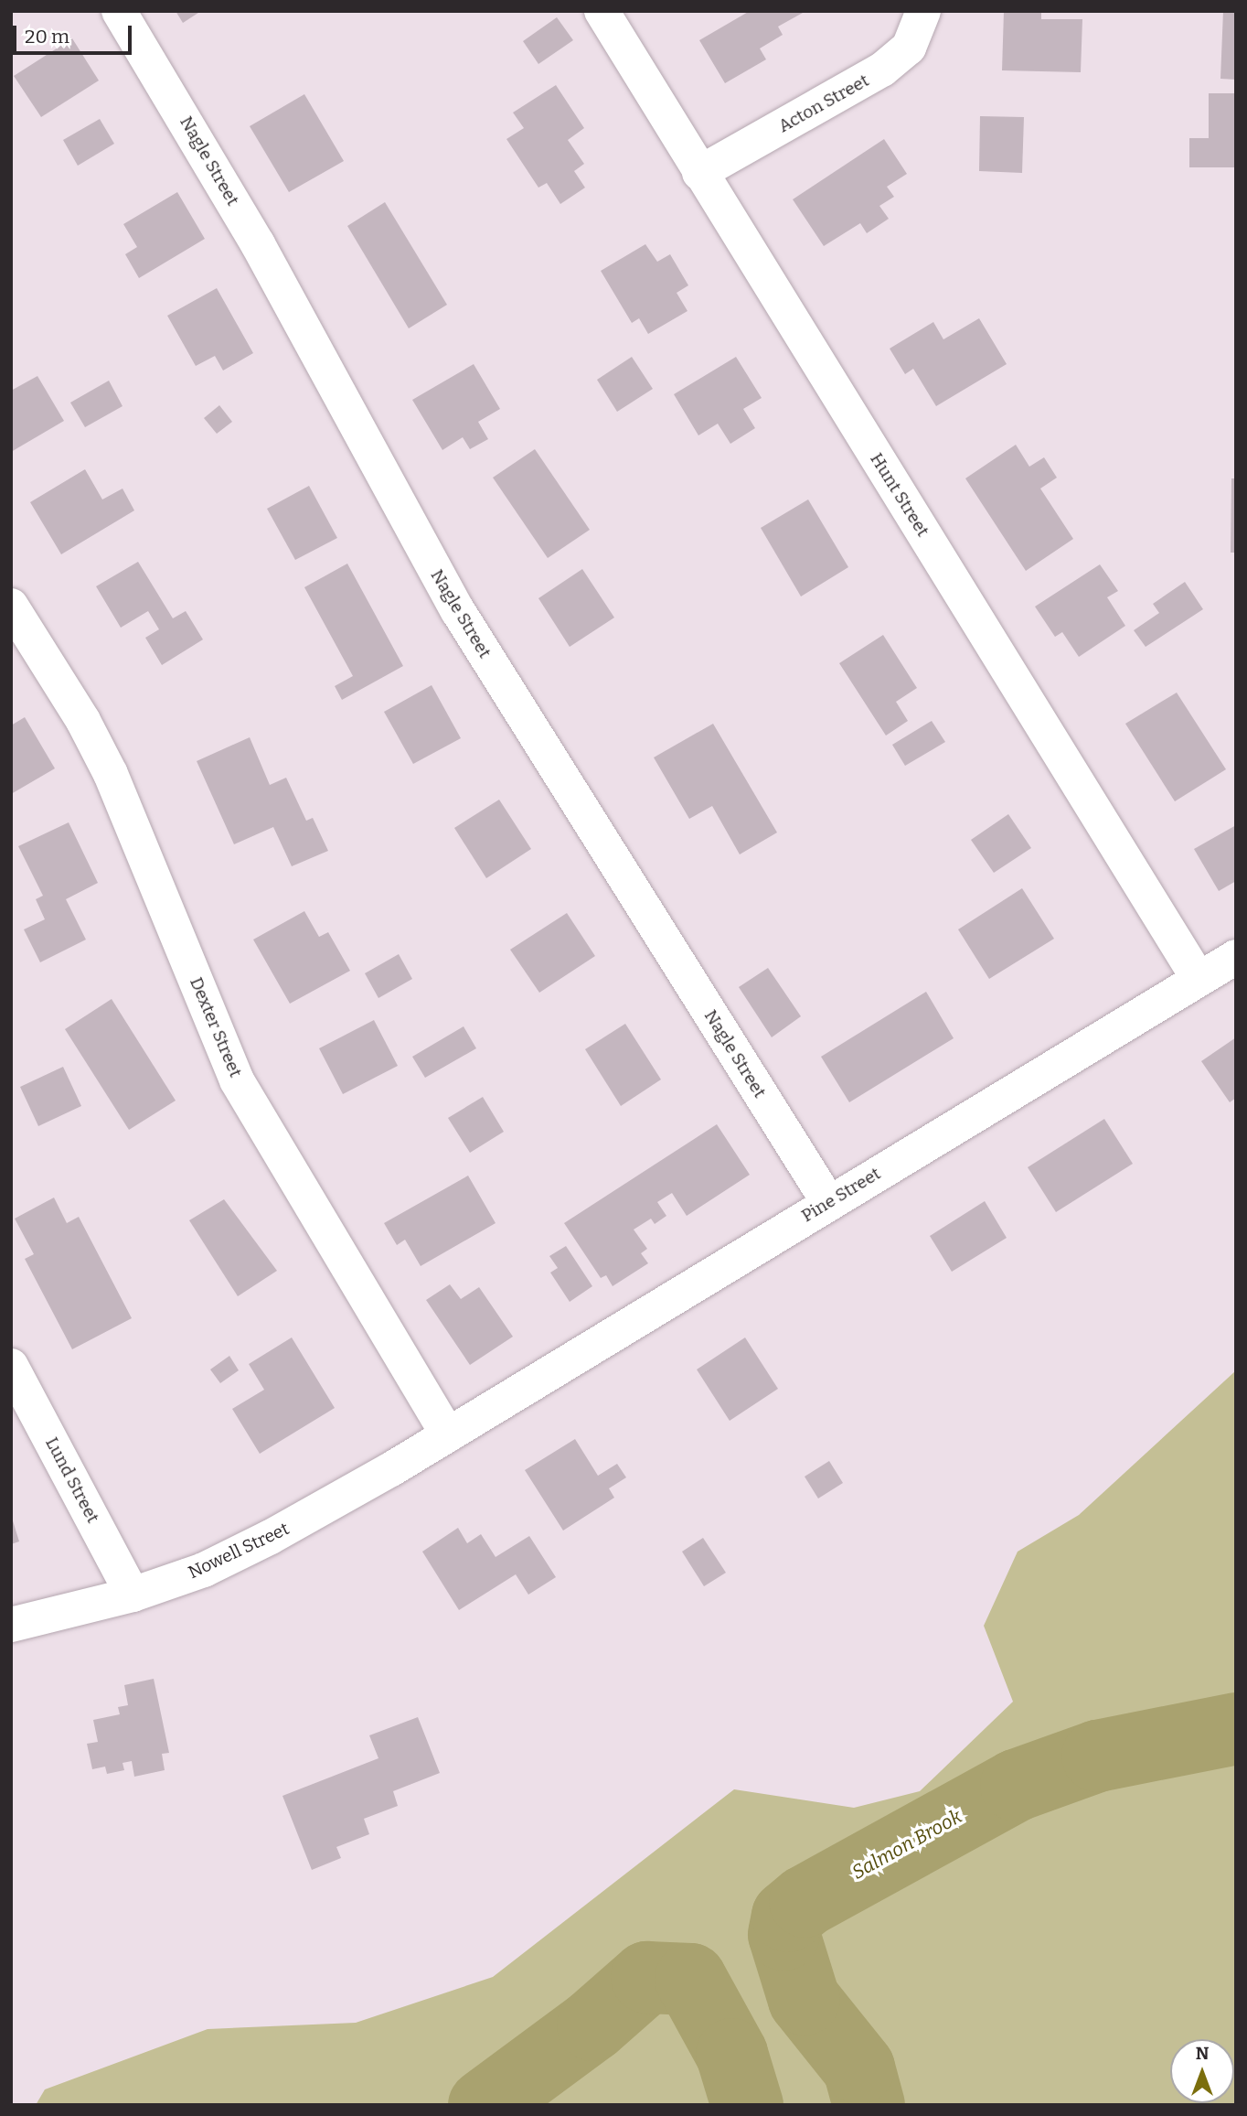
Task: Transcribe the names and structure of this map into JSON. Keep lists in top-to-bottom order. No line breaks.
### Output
{"streets":{"street":["Acton Street","Nagle Street","Hunt Street","Dexter Street","Pine Street","Lund Street","Nowell Street"]},"crossings":[["Acton Street","Hunt Street"],["Nagle Street","Pine Street"],["Hunt Street","Pine Street"],["Dexter Street","Pine Street"],["Dexter Street","Nowell Street"],["Pine Street","Nowell Street"],["Lund Street","Nowell Street"]],"water":["Salmon Brook"],"scale_bar":"20 m","north":"top"}
